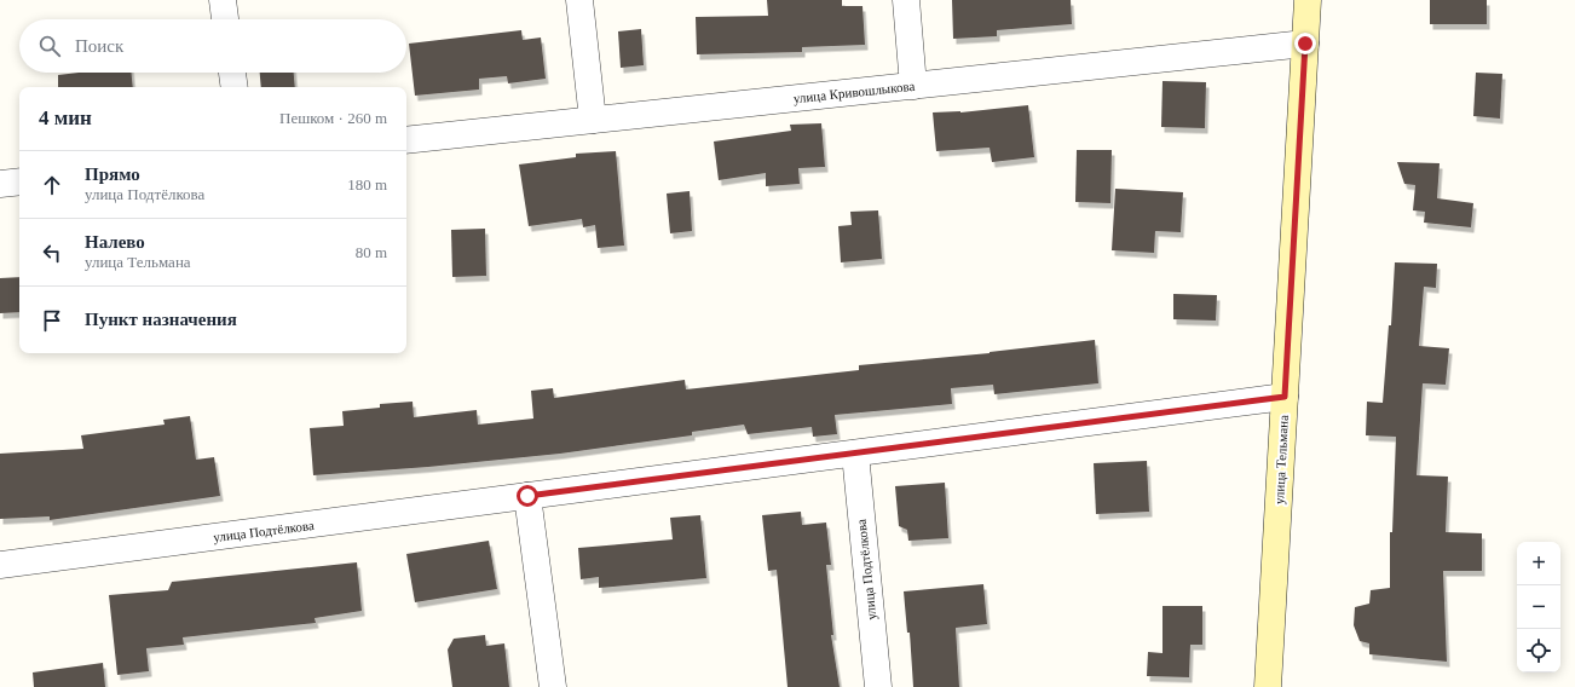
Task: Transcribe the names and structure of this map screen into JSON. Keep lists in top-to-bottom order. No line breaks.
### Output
{"streets":{"main road":["улица Тельмана"],"street":["улица Кривошлыкова","улица Подтёлкова"]},"crossings":[["улица Кривошлыкова","улица Тельмана"],["улица Тельмана","улица Подтёлкова"]],"page":{"search":"Поиск","heading":["4 мин","Пешком · 260 m"],"list":[["Прямо","улица Подтёлкова","180 m"],["Налево","улица Тельмана","80 m"],"Пункт назначения"],"map_buttons":["+","−"]}}
